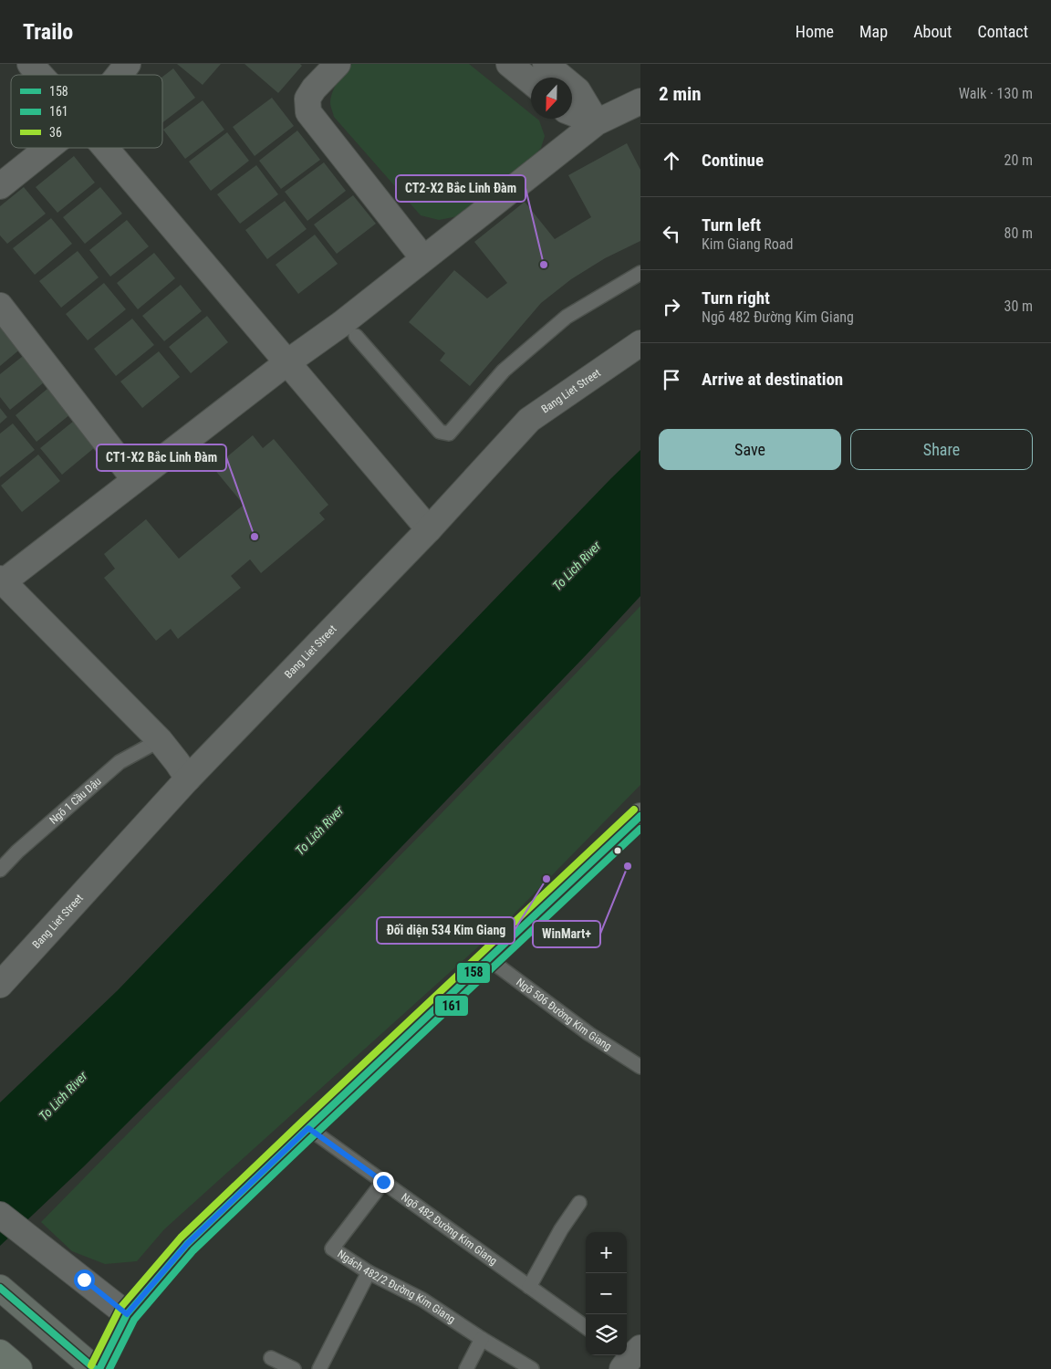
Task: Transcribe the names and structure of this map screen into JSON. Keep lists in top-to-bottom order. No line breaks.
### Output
{"streets":{"street":["Bang Liet Street"],"lane":["Ngõ 1 Cầu Dậu","Ngõ 506 Đường Kim Giang","Ngõ 482 Đường Kim Giang","Ngách 482/2 Đường Kim Giang"]},"crossings":[["Ngõ 482 Đường Kim Giang","Ngách 482/2 Đường Kim Giang"]],"water":["To Lich River"],"places":["CT2-X2 Bắc Linh Đàm","CT1-X2 Bắc Linh Đàm","WinMart+","Đối diện 534 Kim Giang"],"lines":["transit line 36","transit line 158","transit line 161"],"legend":["158","161","36"],"north":"bottom","page":{"header":"Trailo","nav":["Home","Map","About","Contact"],"heading":["2 min","Walk · 130 m"],"list":[["Continue","20 m"],["Turn left","Kim Giang Road","80 m"],["Turn right","Ngõ 482 Đường Kim Giang","30 m"],"Arrive at destination"],"buttons":["Save","Share"],"map_buttons":["+","−"]}}
